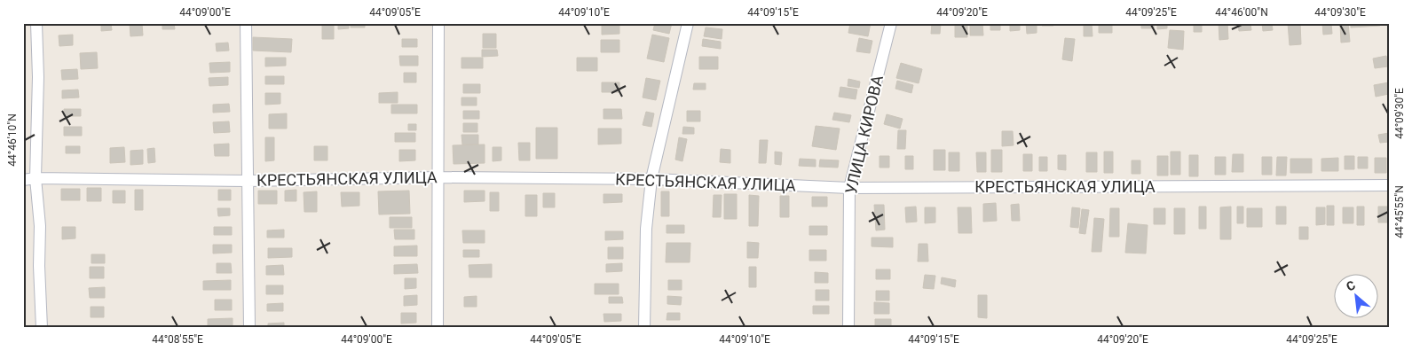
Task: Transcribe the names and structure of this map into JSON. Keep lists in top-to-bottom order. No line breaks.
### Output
{"streets":{"street":["УЛИЦА КИРОВА","КРЕСТЬЯНСКАЯ УЛИЦА"]},"crossings":[["УЛИЦА КИРОВА","КРЕСТЬЯНСКАЯ УЛИЦА"]],"north":"top left","coordinates":["44°09'00\"E","44°09'05\"E","44°09'10\"E","44°09'15\"E","44°09'20\"E","44°09'25\"E","44°46'00\"N","44°09'30\"E","44°46'10\"N","44°45'55\"N","44°08'55\"E"]}
